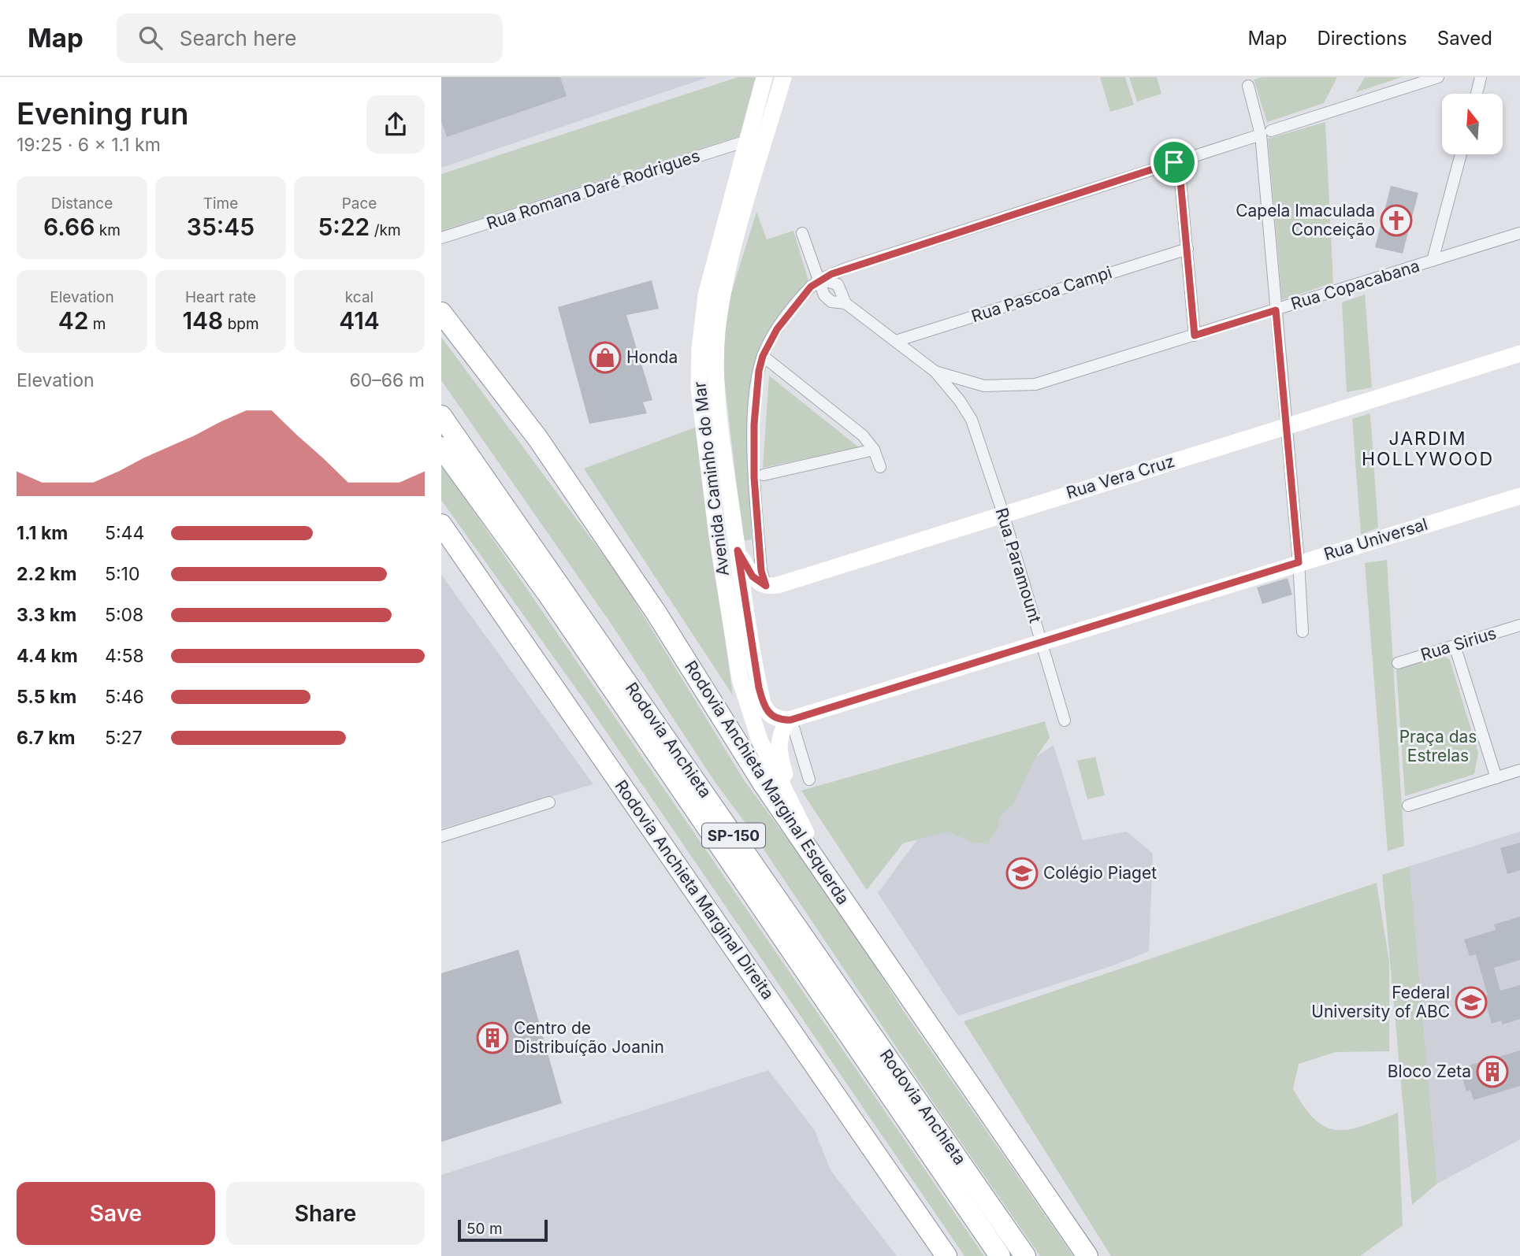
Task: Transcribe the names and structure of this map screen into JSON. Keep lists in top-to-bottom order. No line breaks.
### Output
{"streets":{"highway":["Rodovia Anchieta","Rodovia Anchieta Marginal Esquerda","SP-150","Rodovia Anchieta Marginal Direita"],"street":["Rua Romana Daré Rodrigues","Rua Copacabana","Rua Pascoa Campi","Rua Vera Cruz","Avenida Caminho do Mar","Rua Universal","Rua Paramount","Rua Sirius"]},"crossings":[["Rua Romana Daré Rodrigues","Avenida Caminho do Mar"],["Rua Copacabana","Rua Paramount"],["Rua Pascoa Campi","Rua Paramount"],["Rua Vera Cruz","Rua Paramount"],["Avenida Caminho do Mar","Rua Universal"],["Avenida Caminho do Mar","Rodovia Anchieta Marginal Esquerda"],["Rua Universal","Rua Paramount"]],"districts":["JARDIM HOLLYWOOD"],"parks":["Praça das Estrelas"],"places":{"church":["Capela Imaculada Conceição"],"shop":["Honda"],"school or university":["Colégio Piaget","Federal University of ABC"],"building":["Centro de Distribuíção Joanin","Bloco Zeta"]},"scale_bar":"50 m","north":"top","page":{"header":"Map","search":"Search here","nav":["Map","Directions","Saved"],"heading":["Evening run","19:25 · 6 × 1.1 km"],"stats":[["Distance","6.66 km"],["Time","35:45"],["Pace","5:22 /km"],["Elevation","42 m"],["Heart rate","148 bpm"],["kcal","414"]],"chart":["Elevation","60–66 m"],"list":[{"name":"1.1 km","note":"5:44"},{"name":"2.2 km","note":"5:10"},{"name":"3.3 km","note":"5:08"},{"name":"4.4 km","note":"4:58"},{"name":"5.5 km","note":"5:46"},{"name":"6.7 km","note":"5:27"}],"buttons":["Save","Share"],"scale":"50 m"}}
